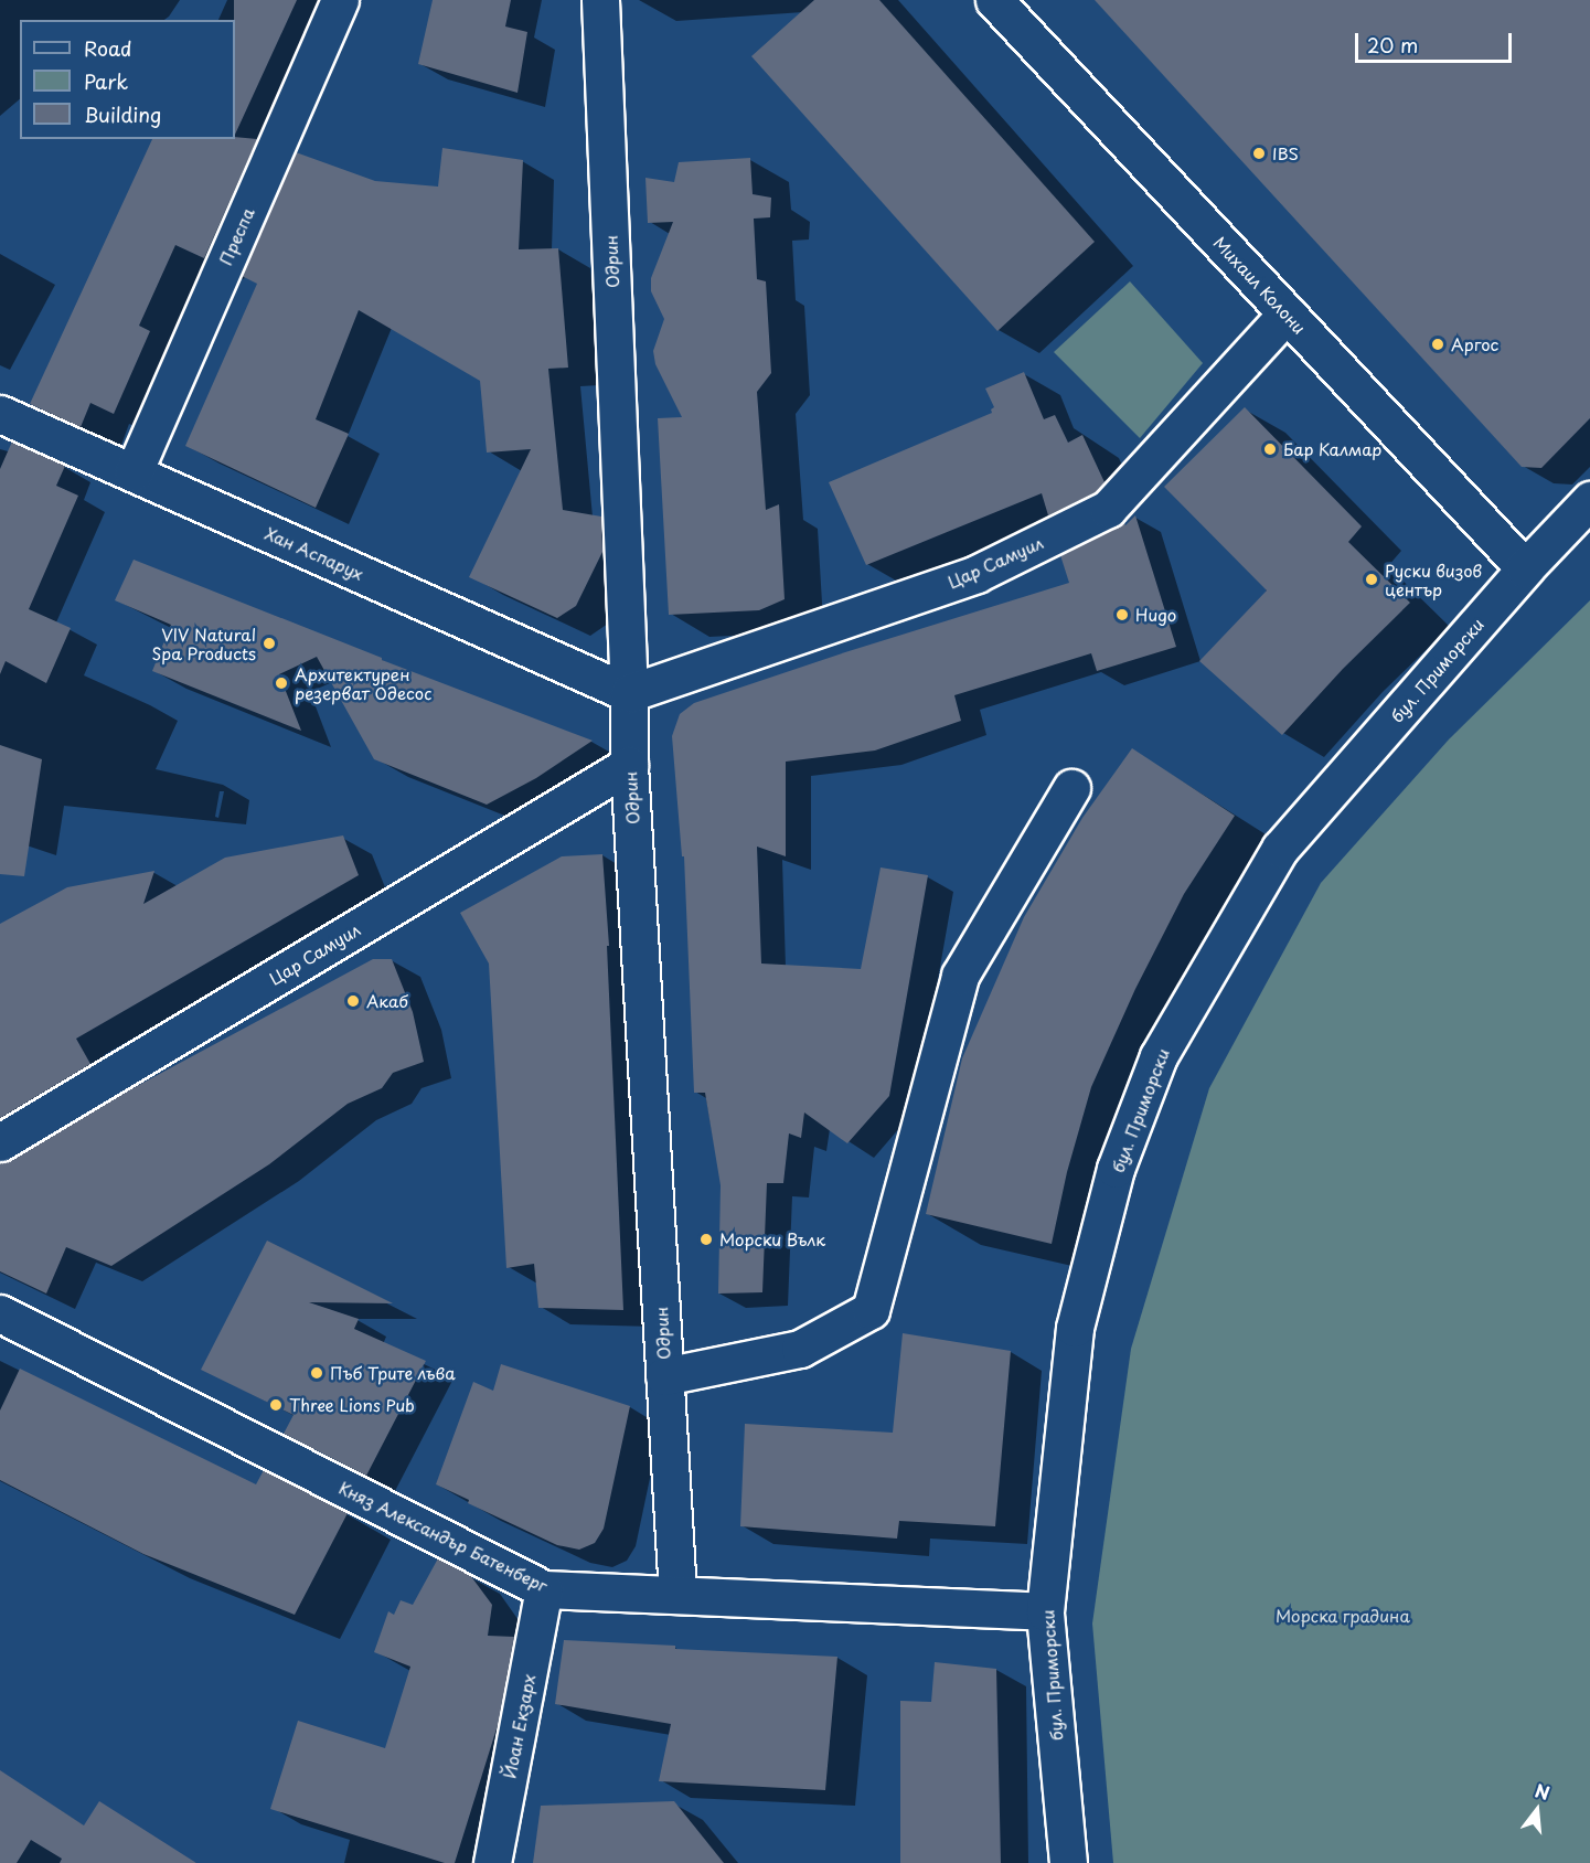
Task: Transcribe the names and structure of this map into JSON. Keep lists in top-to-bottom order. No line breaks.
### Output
{"streets":{"street":["Преспа","Одрин","Михаил Колони","Хан Аспарух","Цар Самуил","бул. Приморски","Княз Александър Батенберг","Йоан Екзарх"]},"crossings":[["Преспа","Хан Аспарух"],["Одрин","Хан Аспарух"],["Одрин","Цар Самуил"],["Одрин","Княз Александър Батенберг"],["Михаил Колони","Цар Самуил"],["Михаил Колони","бул. Приморски"],["Хан Аспарух","Цар Самуил"],["бул. Приморски","Княз Александър Батенберг"],["Княз Александър Батенберг","Йоан Екзарх"]],"parks":["Морска градина"],"places":["IBS","Аргос","Бар Калмар","Руски визов център","Hugo","VIV Natural Spa Products","Архитектурен резерват Одесос","Акаб","Морски Вълк","Пъб Трите лъва","Three Lions Pub"],"legend":["Road","Park","Building"],"scale_bar":"20 m","north":"top"}
